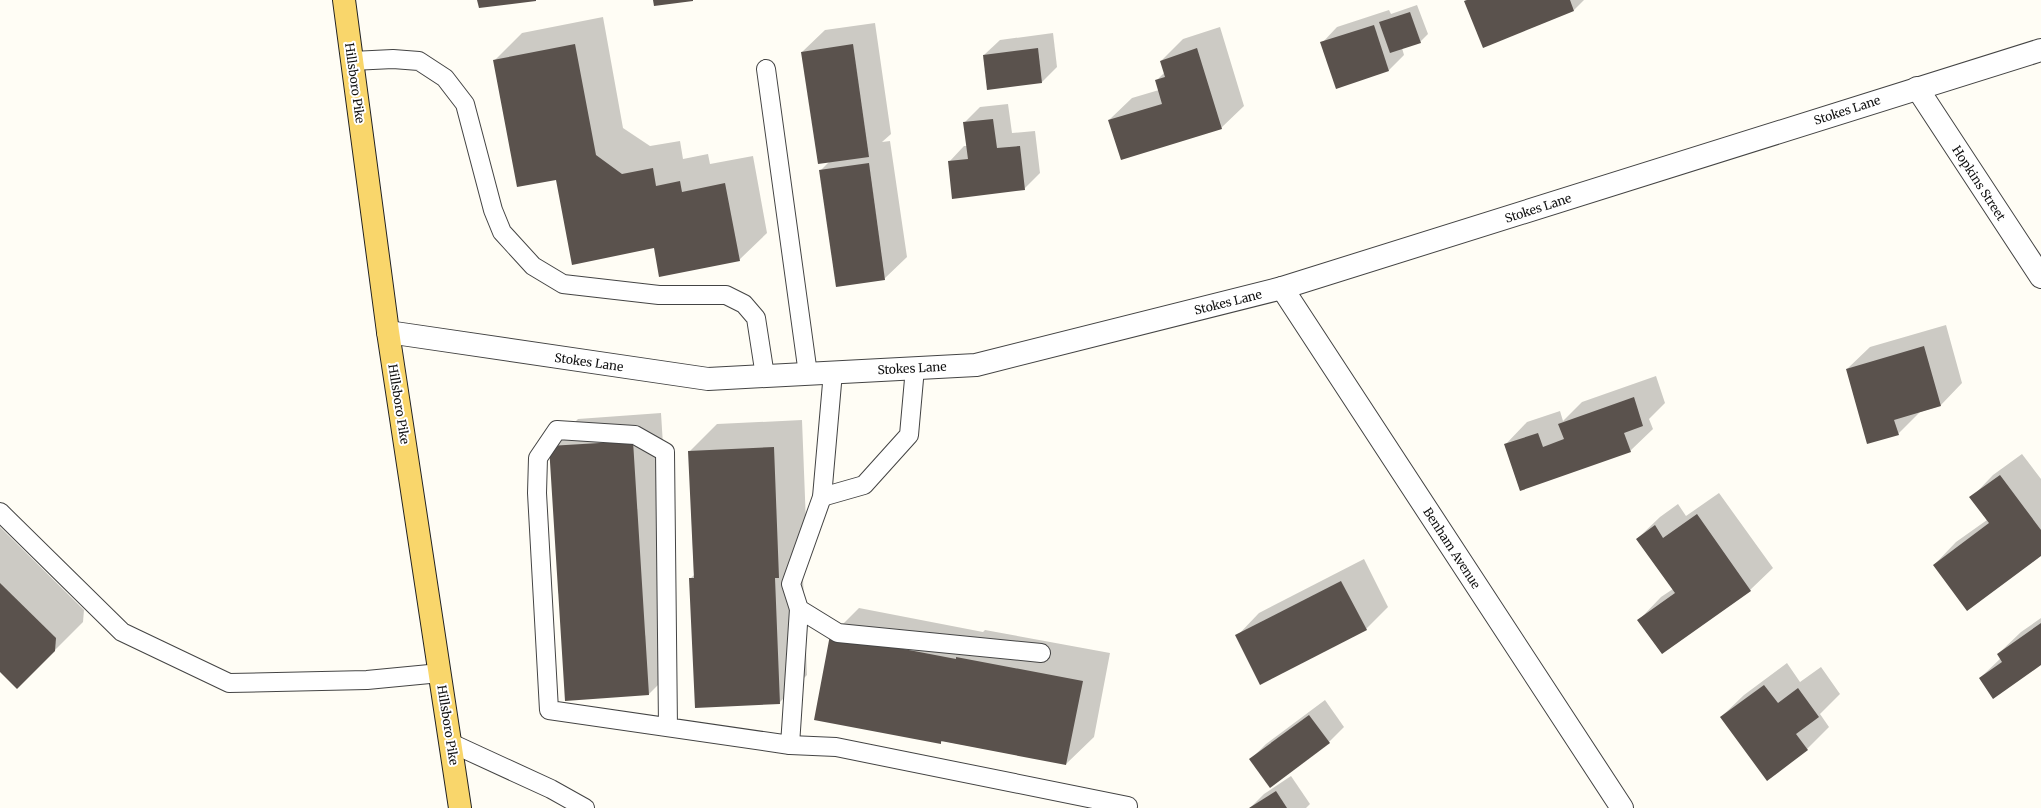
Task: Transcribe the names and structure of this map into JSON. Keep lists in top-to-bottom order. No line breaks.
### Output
{"streets":{"main road":["Hillsboro Pike"],"street":["Stokes Lane","Hopkins Street","Benham Avenue"]},"crossings":[["Hillsboro Pike","Stokes Lane"],["Stokes Lane","Hopkins Street"],["Stokes Lane","Benham Avenue"]]}
